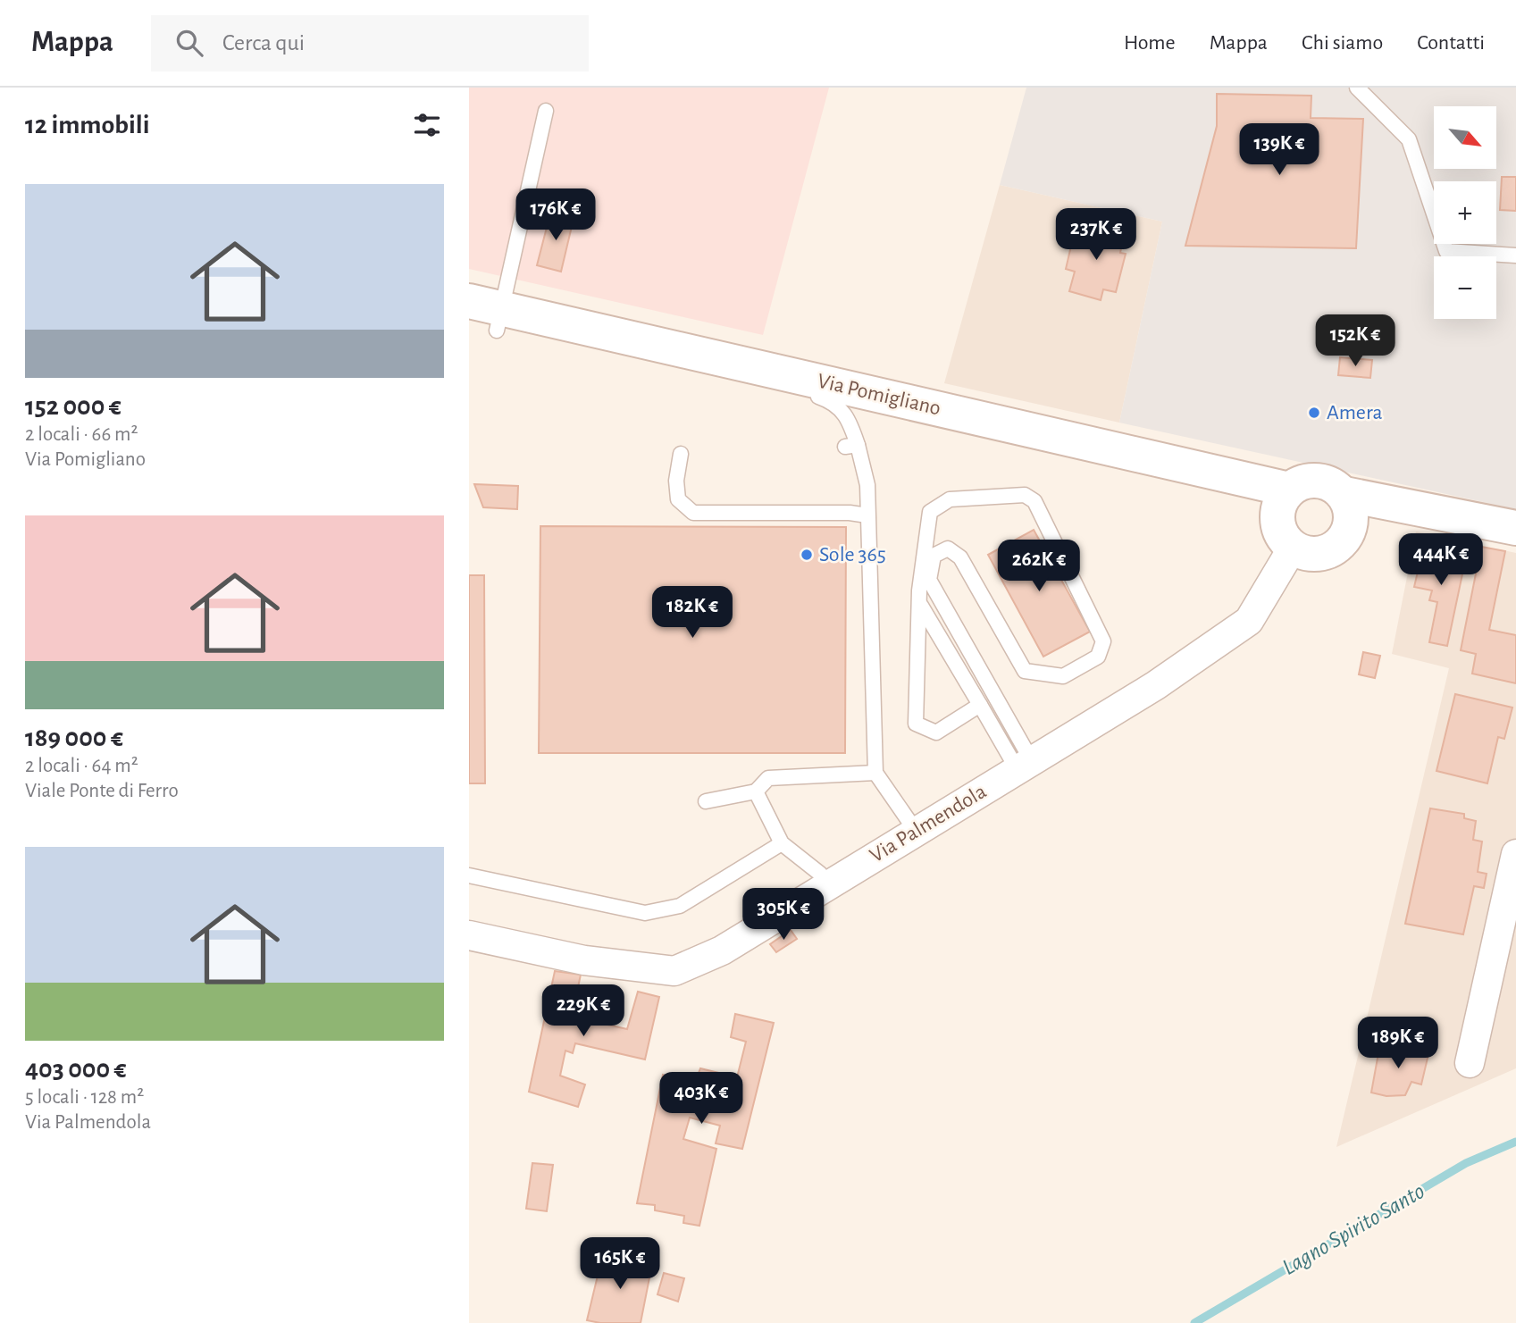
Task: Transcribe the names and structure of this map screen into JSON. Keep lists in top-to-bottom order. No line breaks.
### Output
{"streets":{"main road":["Via Pomigliano"],"street":["Via Palmendola"]},"crossings":[["Via Pomigliano","Via Palmendola"]],"water":["Lagno Spirito Santo"],"places":["Amera","Sole 365"],"north":"bottom right","page":{"header":"Mappa","search":"Cerca qui","nav":["Home","Mappa","Chi siamo","Contatti"],"heading":"12 immobili","map_buttons":["+","−"],"price":["139K €","176K €","237K €","152K €","444K €","262K €","182K €","305K €","229K €","189K €","403K €","165K €"],"list":[{"name":"152 000 €","note":"2 locali · 66 m² · Via Pomigliano"},{"name":"189 000 €","note":"2 locali · 64 m² · Viale Ponte di Ferro"},{"name":"403 000 €","note":"5 locali · 128 m² · Via Palmendola"}]}}
